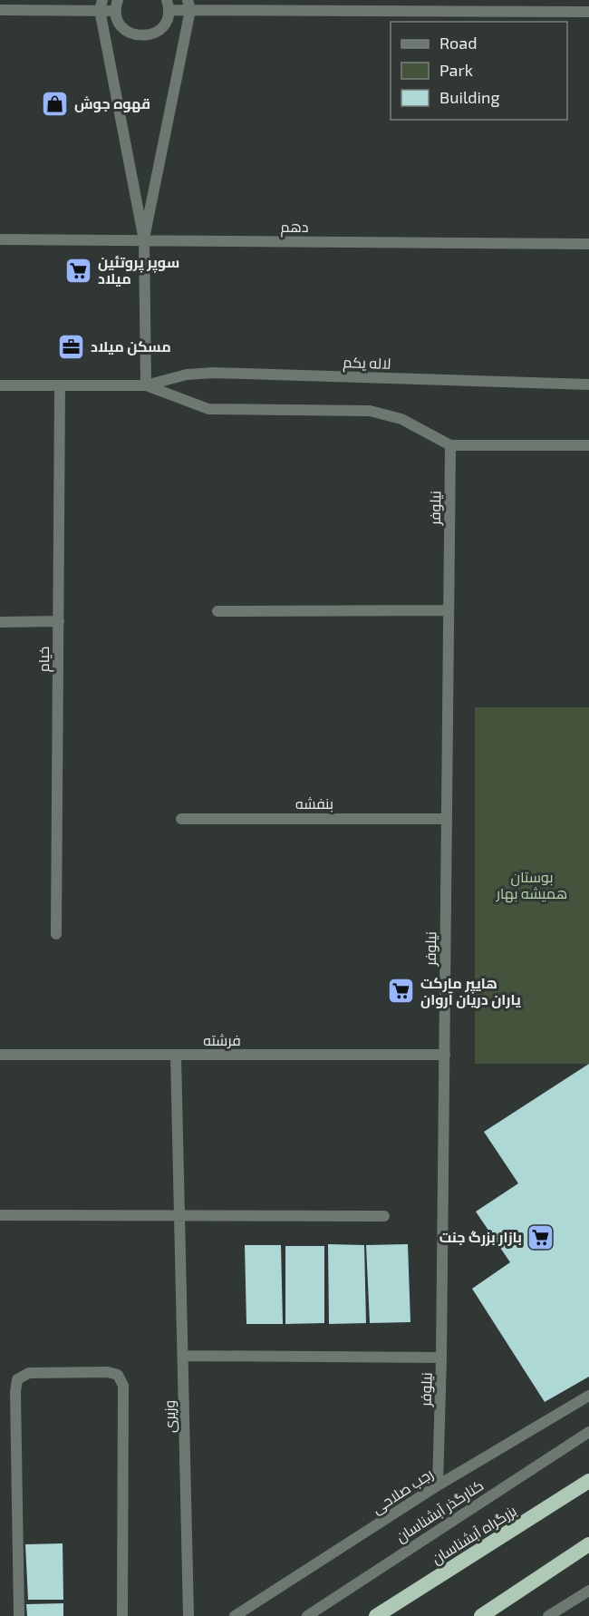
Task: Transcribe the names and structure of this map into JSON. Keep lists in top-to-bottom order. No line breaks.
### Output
{"streets":{"highway":["بزرگراه آبشناسان"],"street":["دهم","لاله یکم","نیلوفر","خیام","بنفشه","فرشته","وزیری","رجب صلاحی","کنارگذر آبشناسان"]},"crossings":[["لاله یکم","نیلوفر"],["لاله یکم","خیام"],["نیلوفر","بنفشه"],["نیلوفر","فرشته"],["نیلوفر","رجب صلاحی"],["فرشته","وزیری"]],"parks":["بوستان همیشه بهار"],"places":{"shop":["قهوه جوش"],"supermarket":["سوپر پروتئین میلاد","هایپر مارکت یاران دریان آروان","بازار بزرگ جنت"],"office":["مسکن میلاد"]},"legend":["Road","Park","Building"]}
